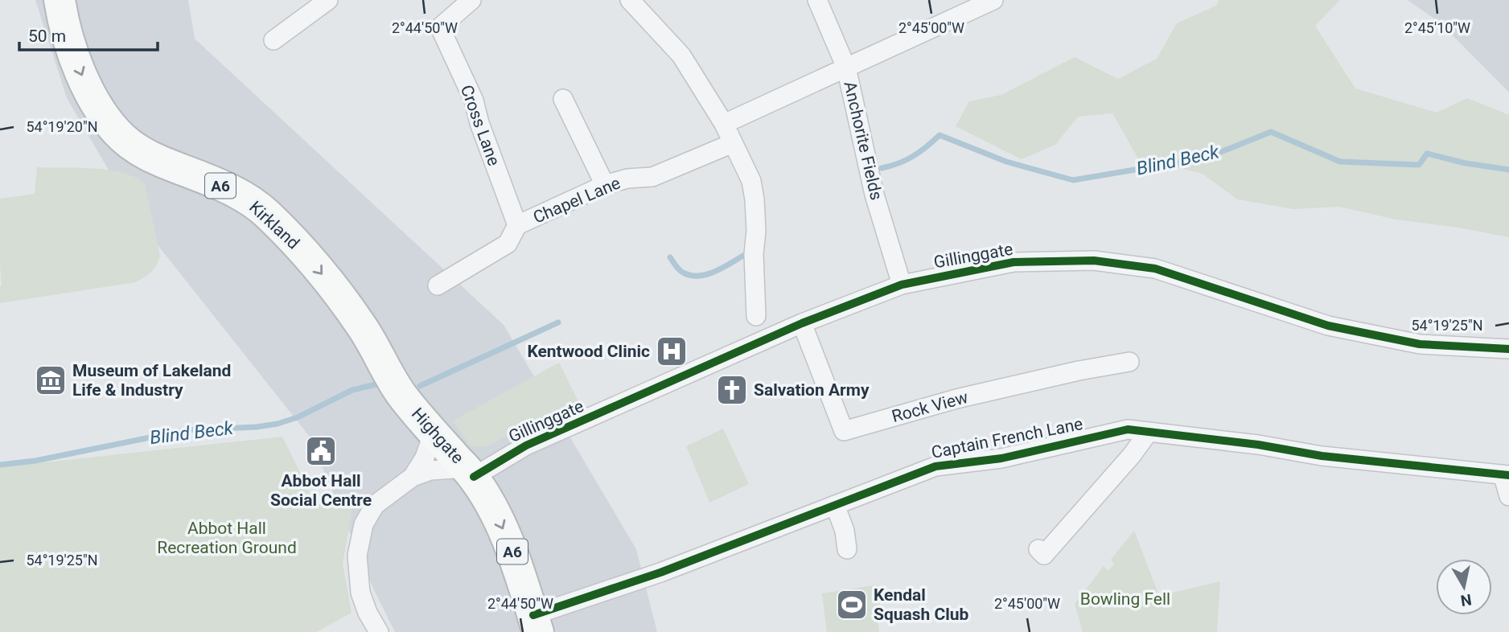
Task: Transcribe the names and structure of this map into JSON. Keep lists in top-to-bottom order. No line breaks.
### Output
{"streets":{"highway":["A6","Kirkland","Highgate"],"street":["Cross Lane","Anchorite Fields","Chapel Lane","Gillinggate","Rock View","Captain French Lane"]},"crossings":[["Cross Lane","Chapel Lane"],["Anchorite Fields","Gillinggate"],["Kirkland","Highgate"],["Gillinggate","Rock View"],["Gillinggate","Highgate"],["Highgate","Captain French Lane"]],"one_way":["Kirkland","Highgate"],"water":["Blind Beck"],"parks":["Abbot Hall Recreation Ground","Bowling Fell"],"places":{"hospital":["Kentwood Clinic"],"museum":["Museum of Lakeland Life & Industry"],"church":["Salvation Army"],"public building":["Abbot Hall Social Centre"],"sports":["Kendal Squash Club"]},"scale_bar":"50 m","north":"bottom","coordinates":["2°45'10\"W","2°44'50\"W","2°45'00\"W","54°19'20\"N","54°19'25\"N"]}
